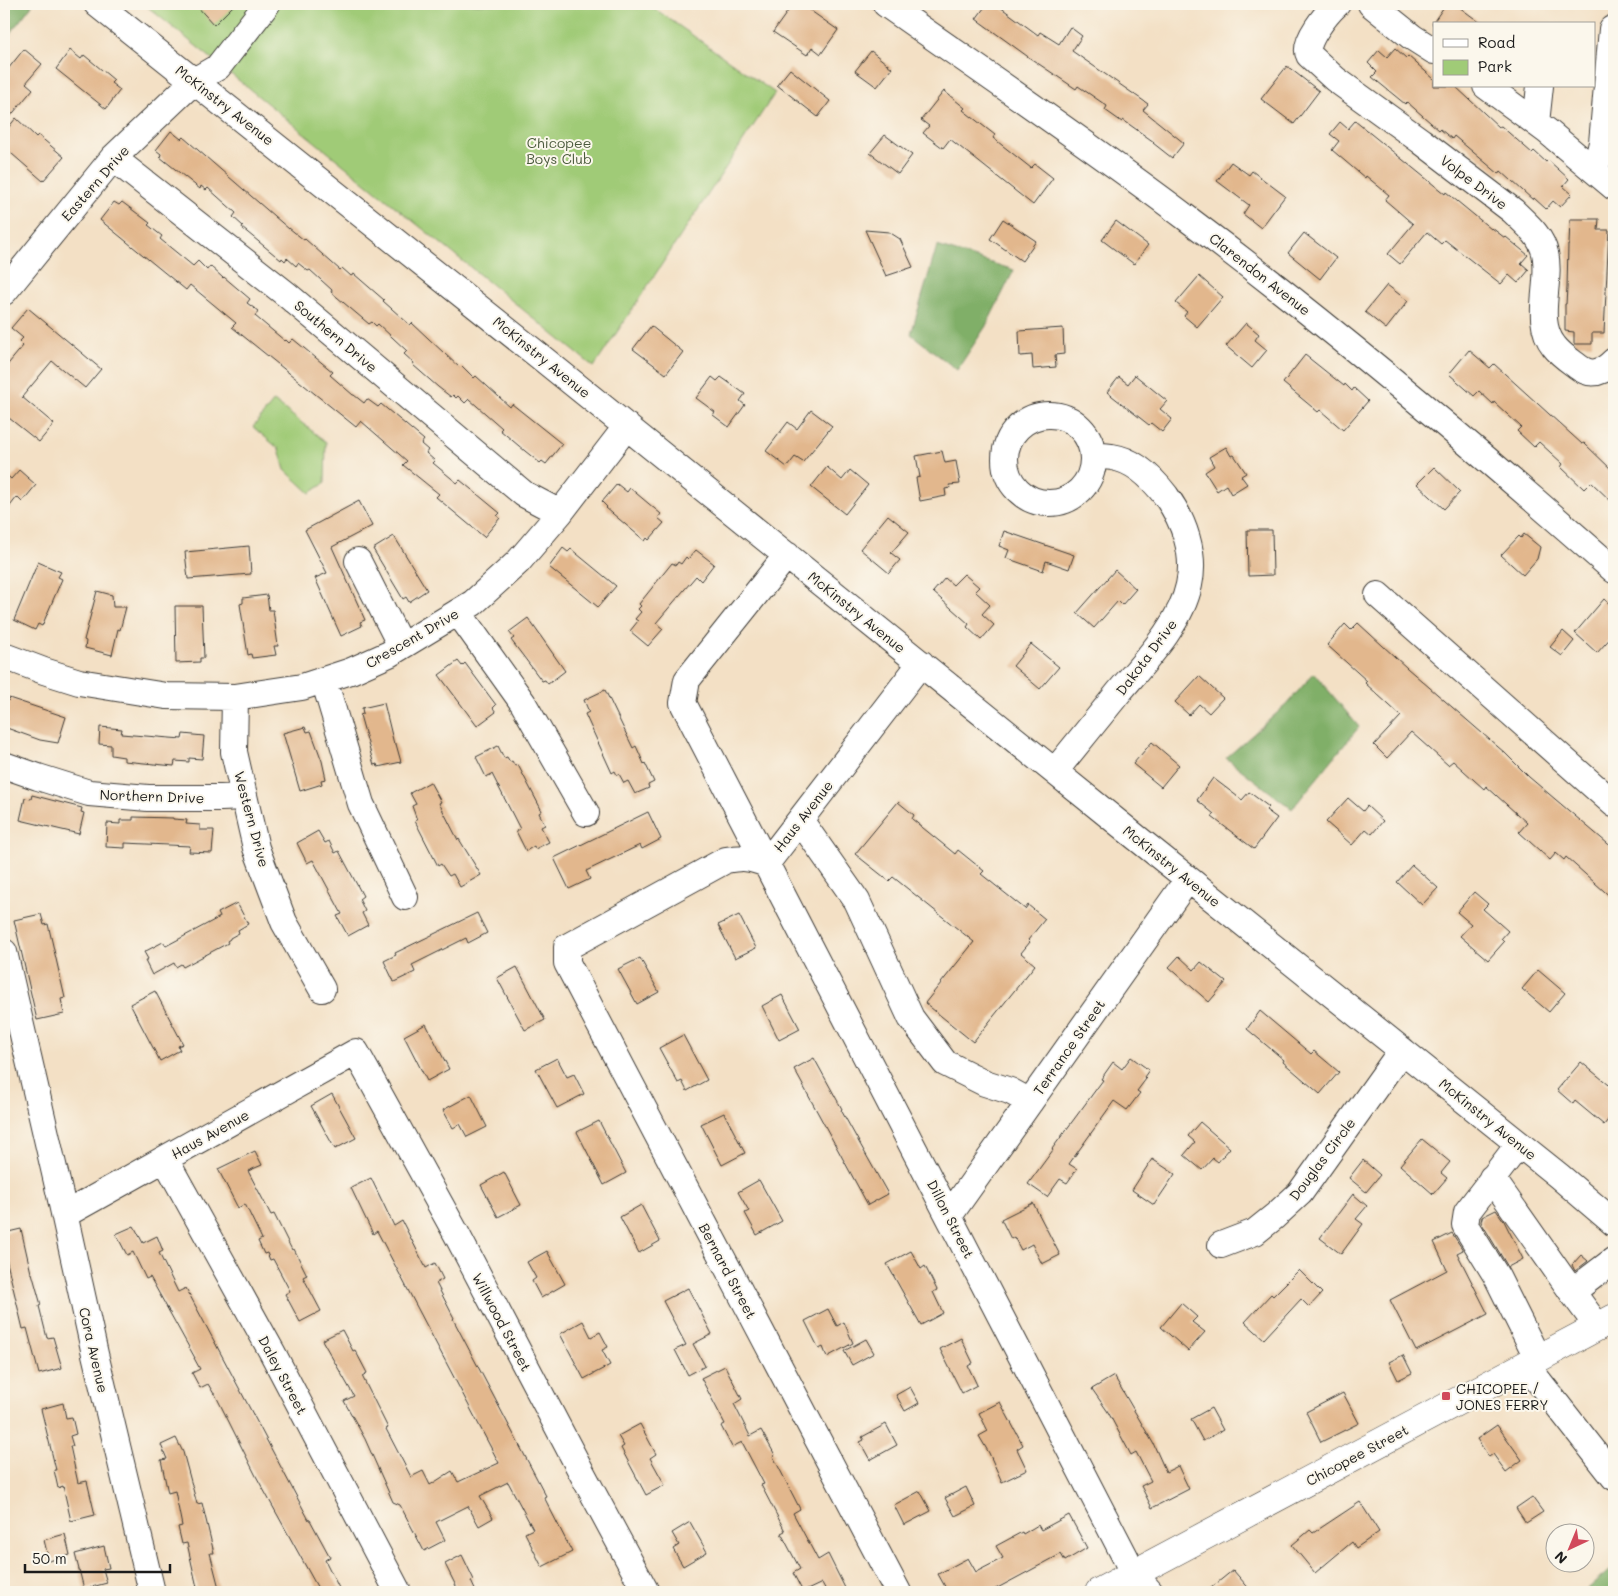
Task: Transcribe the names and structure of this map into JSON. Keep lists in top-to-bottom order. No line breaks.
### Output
{"streets":{"main road":["Chicopee Street"],"street":["McKinstry Avenue","Volpe Drive","Eastern Drive","Clarendon Avenue","Southern Drive","Crescent Drive","Dakota Drive","Northern Drive","Haus Avenue","Western Drive","Terrance Street","Douglas Circle","Dillon Street","Bernard Street","Willwood Street","Cora Avenue","Daley Street"]},"crossings":[["McKinstry Avenue","Eastern Drive"],["McKinstry Avenue","Crescent Drive"],["McKinstry Avenue","Dakota Drive"],["McKinstry Avenue","Haus Avenue"],["McKinstry Avenue","Terrance Street"],["McKinstry Avenue","Douglas Circle"],["McKinstry Avenue","Dillon Street"],["Eastern Drive","Southern Drive"],["Southern Drive","Crescent Drive"],["Crescent Drive","Western Drive"],["Northern Drive","Western Drive"],["Haus Avenue","Dillon Street"],["Haus Avenue","Bernard Street"],["Haus Avenue","Willwood Street"],["Haus Avenue","Cora Avenue"],["Haus Avenue","Daley Street"],["Terrance Street","Dillon Street"],["Dillon Street","Chicopee Street"]],"parks":["Chicopee Boys Club"],"places":{"transit":["CHICOPEE / JONES FERRY"]},"legend":["Road","Park"],"scale_bar":"50 m","north":"bottom left"}
